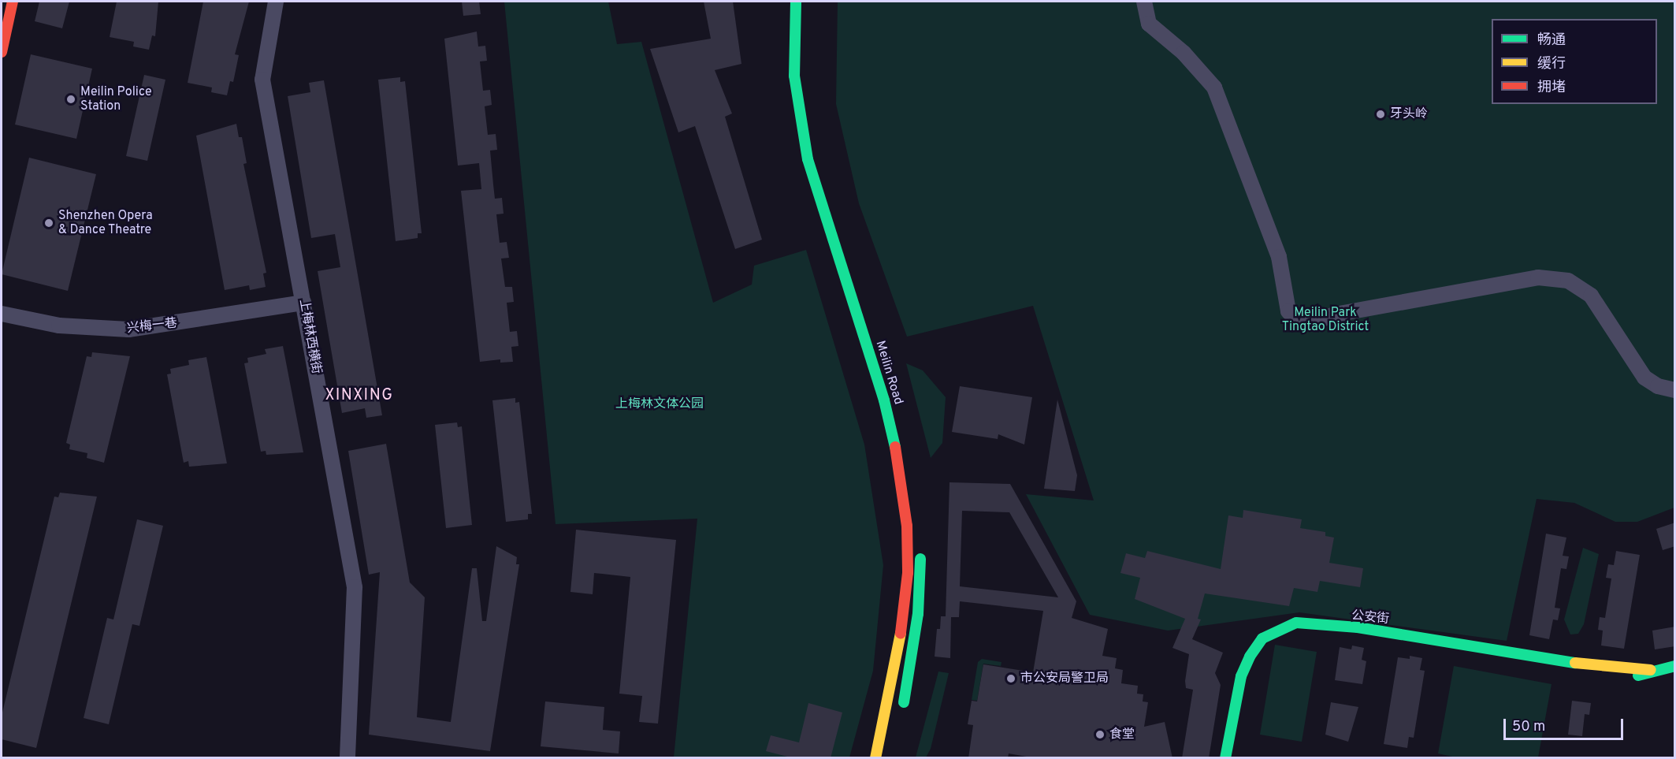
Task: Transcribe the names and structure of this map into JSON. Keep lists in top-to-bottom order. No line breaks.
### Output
{"streets":{"main road":["Meilin Road","公安街"],"street":["兴梅一巷","上梅林西横街"]},"crossings":[["兴梅一巷","上梅林西横街"]],"districts":["XINXING"],"parks":["Meilin Park Tingtao District","上梅林文体公园"],"places":["Meilin Police Station","牙头岭","Shenzhen Opera & Dance Theatre","市公安局警卫局","食堂"],"legend":["畅通","缓行","拥堵"],"scale_bar":"50 m"}
